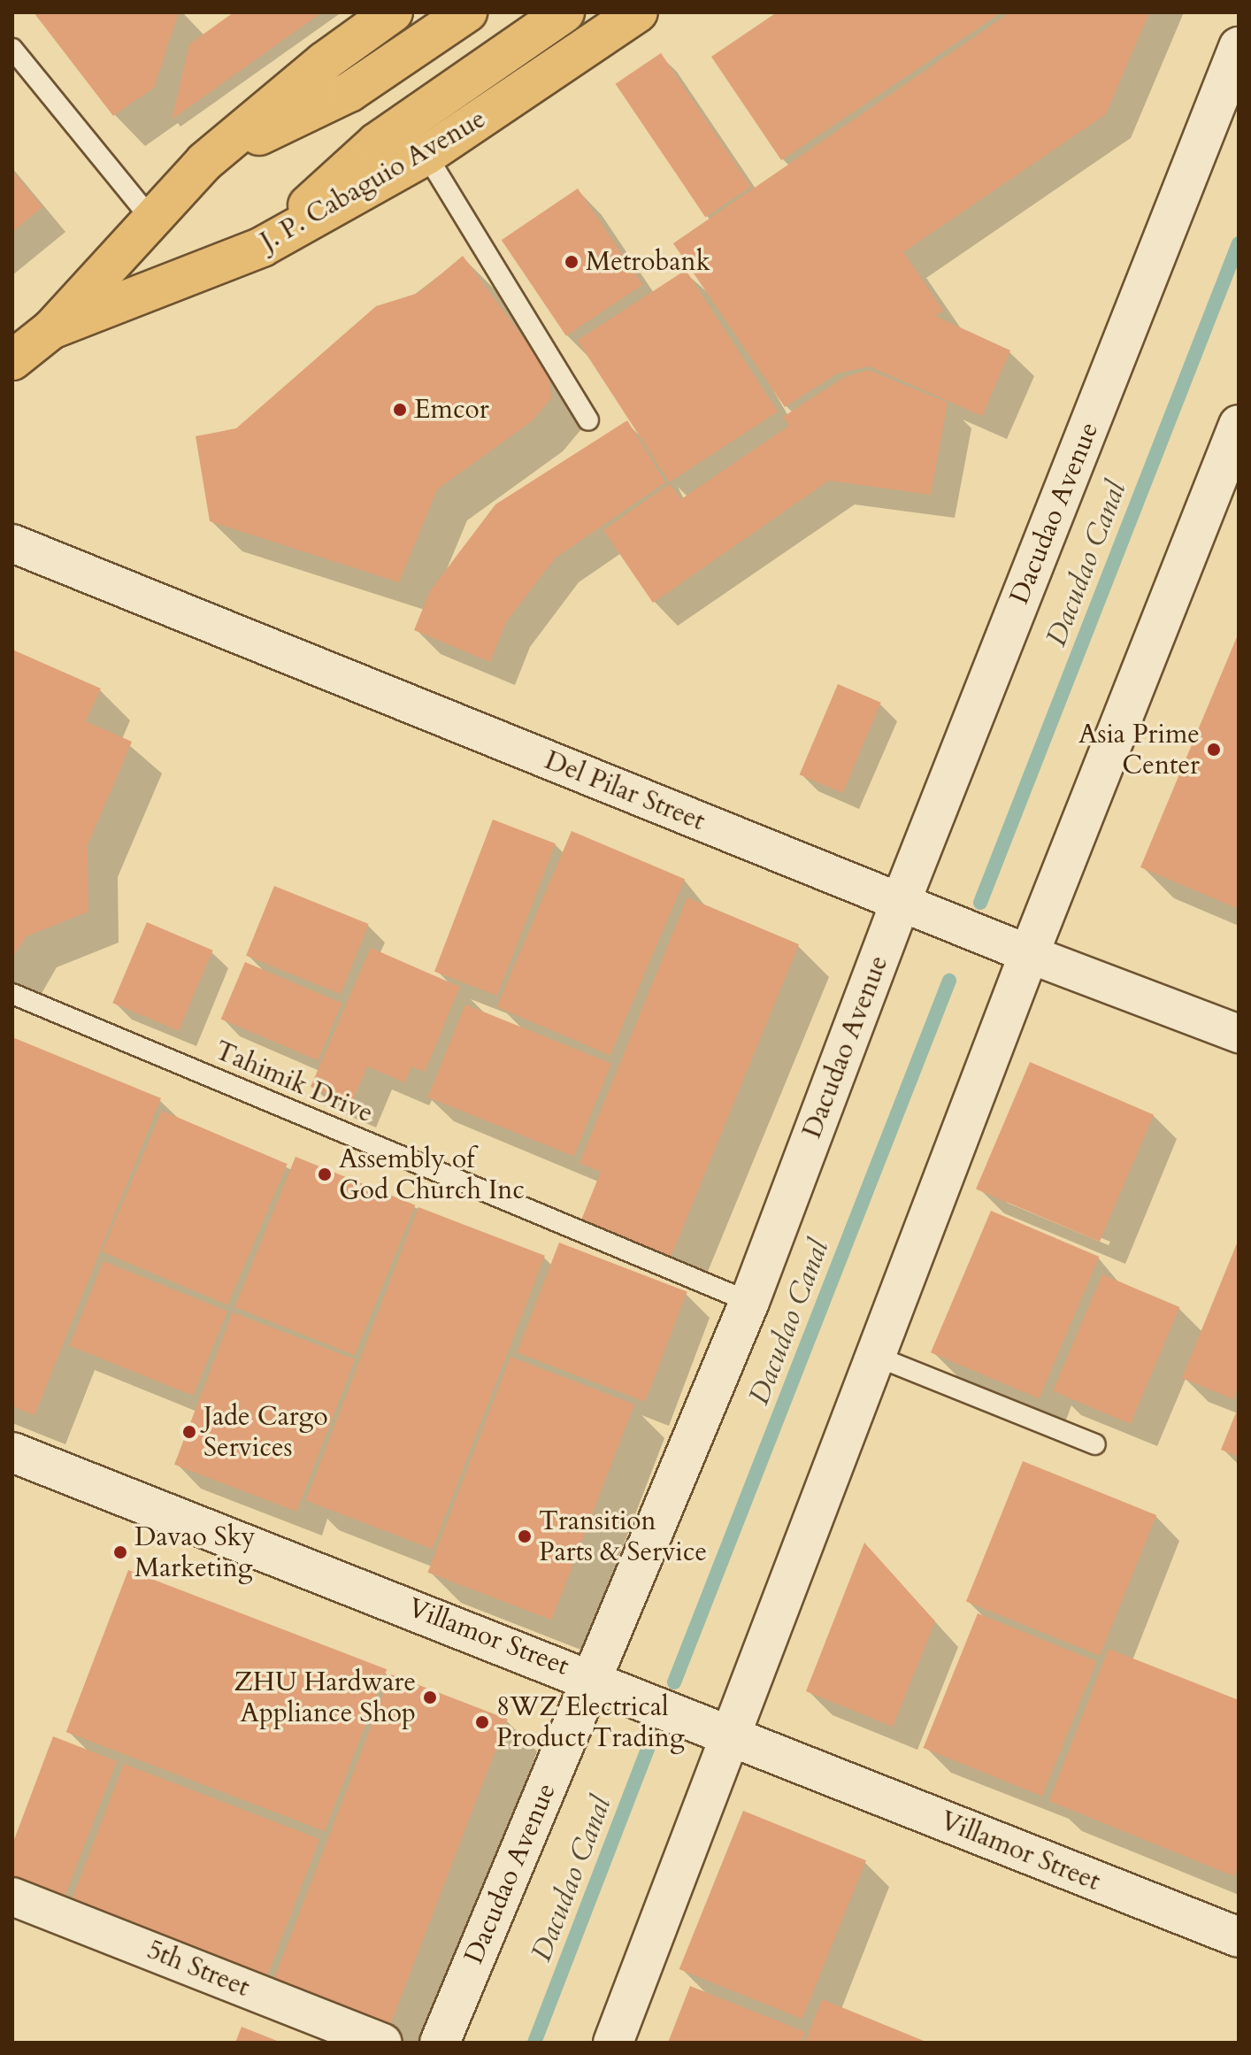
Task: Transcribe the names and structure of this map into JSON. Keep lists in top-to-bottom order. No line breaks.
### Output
{"streets":{"main road":["J. P. Cabaguio Avenue","Dacudao Avenue","Villamor Street"],"street":["Del Pilar Street","5th Street"],"lane":["Tahimik Drive"]},"crossings":[["Dacudao Avenue","Del Pilar Street"],["Dacudao Avenue","Tahimik Drive"],["Dacudao Avenue","Villamor Street"]],"water":["Dacudao Canal"],"places":["Metrobank","Emcor","Asia Prime Center","Assembly of God Church Inc","Jade Cargo Services","Transition Parts & Service","Davao Sky Marketing","ZHU Hardware Appliance Shop","8WZ Electrical Product Trading"]}
